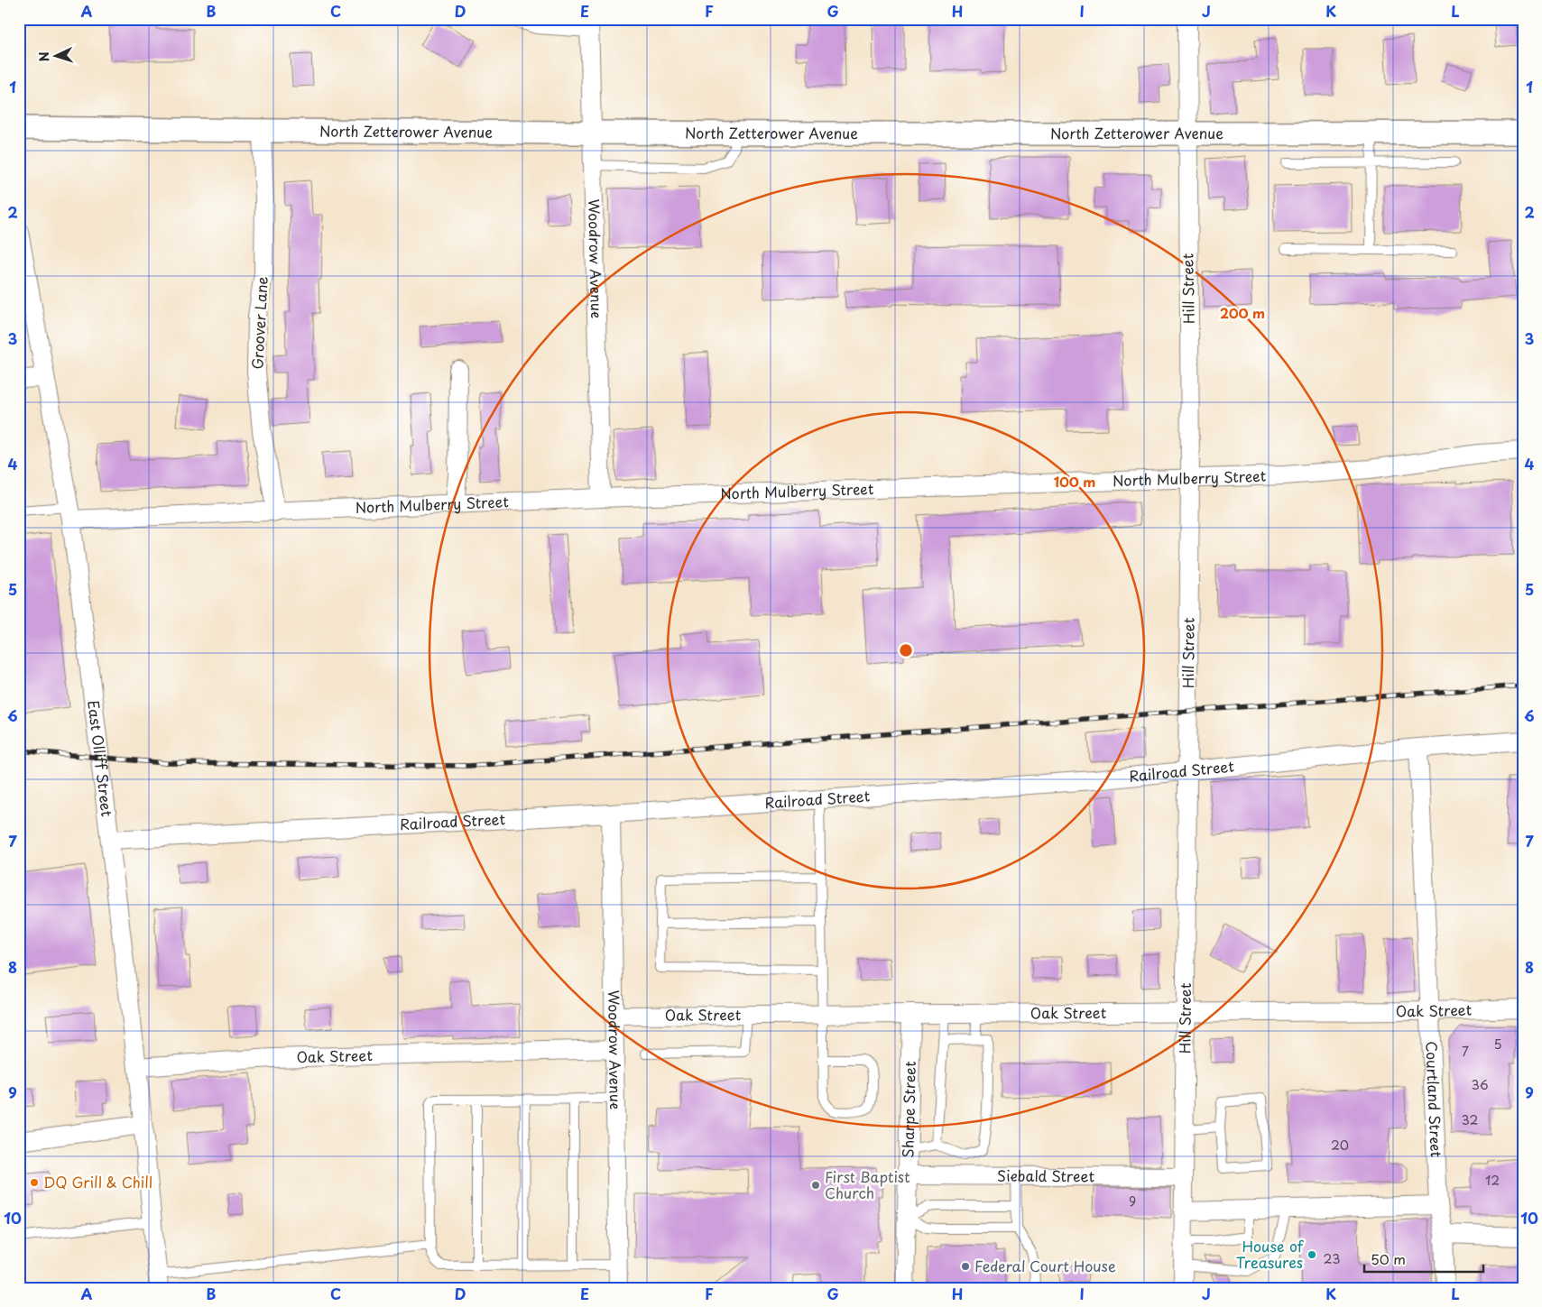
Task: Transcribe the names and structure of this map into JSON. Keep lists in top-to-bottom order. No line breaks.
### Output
{"streets":{"street":["North Zetterower Avenue","Woodrow Avenue","Hill Street","Groover Lane","North Mulberry Street","East Olliff Street","Railroad Street","Oak Street","Courtland Street","Sharpe Street","Siebald Street"]},"crossings":[["North Zetterower Avenue","Woodrow Avenue"],["North Zetterower Avenue","Hill Street"],["North Zetterower Avenue","Groover Lane"],["Woodrow Avenue","North Mulberry Street"],["Woodrow Avenue","Railroad Street"],["Woodrow Avenue","Oak Street"],["Hill Street","North Mulberry Street"],["Hill Street","Railroad Street"],["Hill Street","Oak Street"],["Hill Street","Siebald Street"],["Groover Lane","North Mulberry Street"],["North Mulberry Street","East Olliff Street"],["East Olliff Street","Railroad Street"],["East Olliff Street","Oak Street"],["Railroad Street","Courtland Street"],["Oak Street","Courtland Street"],["Oak Street","Sharpe Street"],["Sharpe Street","Siebald Street"]],"places":["DQ Grill & Chill","First Baptist Church","House of Treasures","Federal Court House"],"house_numbers":["5","7","36","32","20","12","9","23"],"scale_bar":"50 m","north":"left","grid":{"columns":["A","B","C","D","E","F","G","H","I","J","K","L"],"rows":["1","2","3","4","5","6","7","8","9","10"]},"rings":["200 m","100 m"]}
